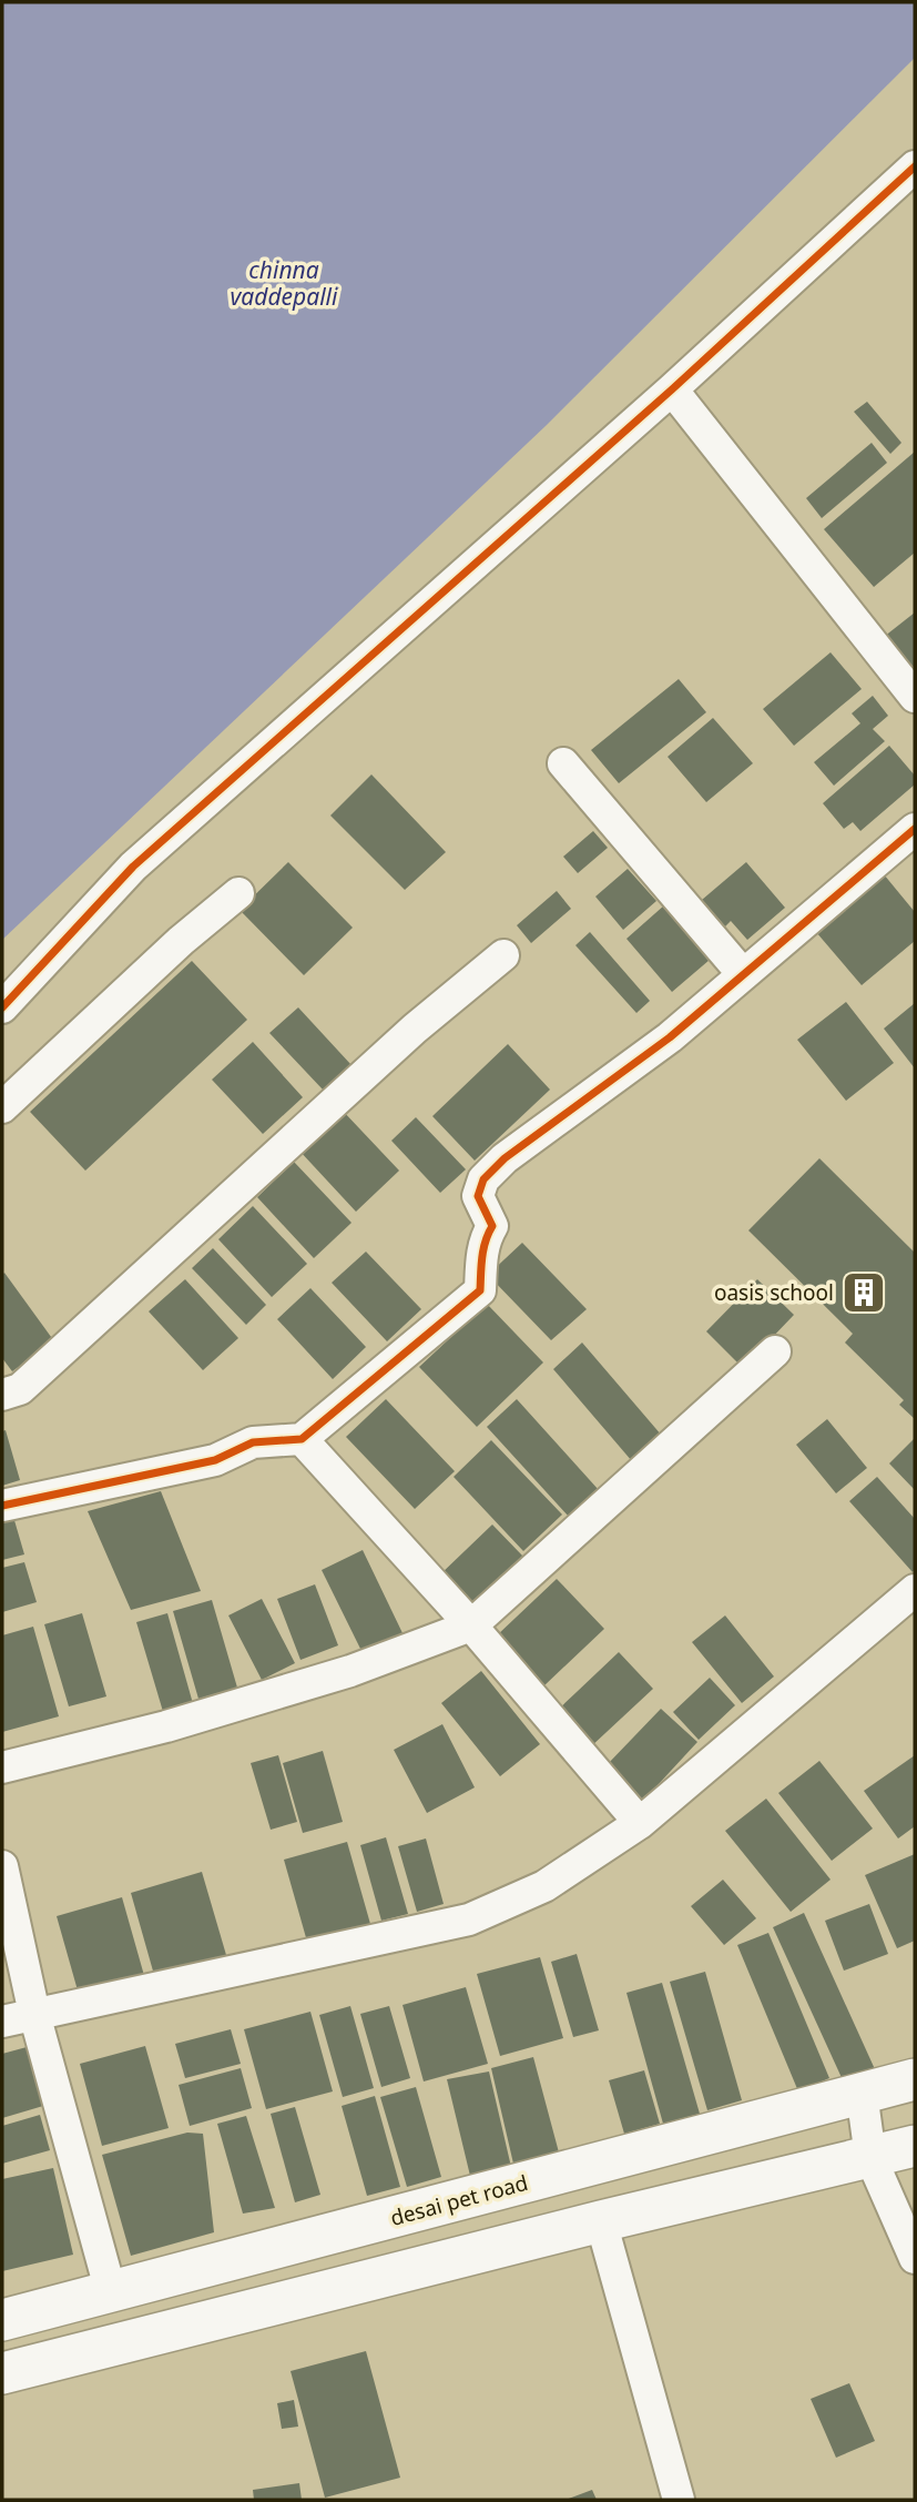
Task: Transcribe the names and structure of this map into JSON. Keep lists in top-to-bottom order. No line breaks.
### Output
{"streets":{"street":["desai pet road"]},"water":["chinna vaddepalli"],"places":{"building":["oasis school"]}}
